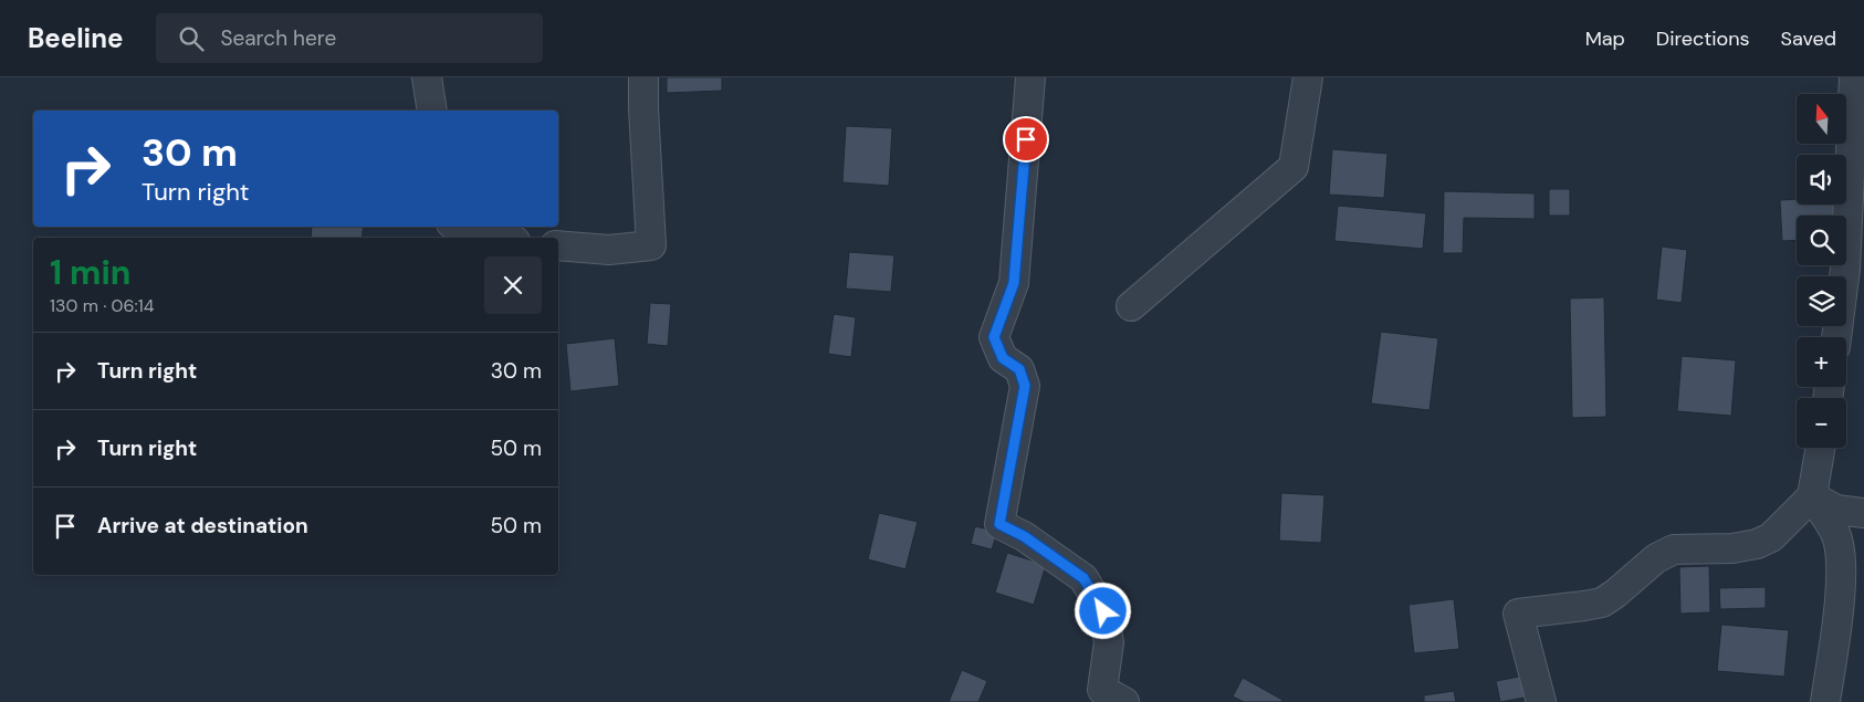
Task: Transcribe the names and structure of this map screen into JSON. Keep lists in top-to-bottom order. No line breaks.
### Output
{"north":"top","page":{"header":"Beeline","search":"Search here","nav":["Map","Directions","Saved"],"map_buttons":["+","−"],"turn":["30 m","Turn right"],"heading":["1 min","130 m · 06:14"],"list":[{"name":"Turn right","value":"30 m"},{"name":"Turn right","value":"50 m"},{"name":"Arrive at destination","value":"50 m"}]}}
